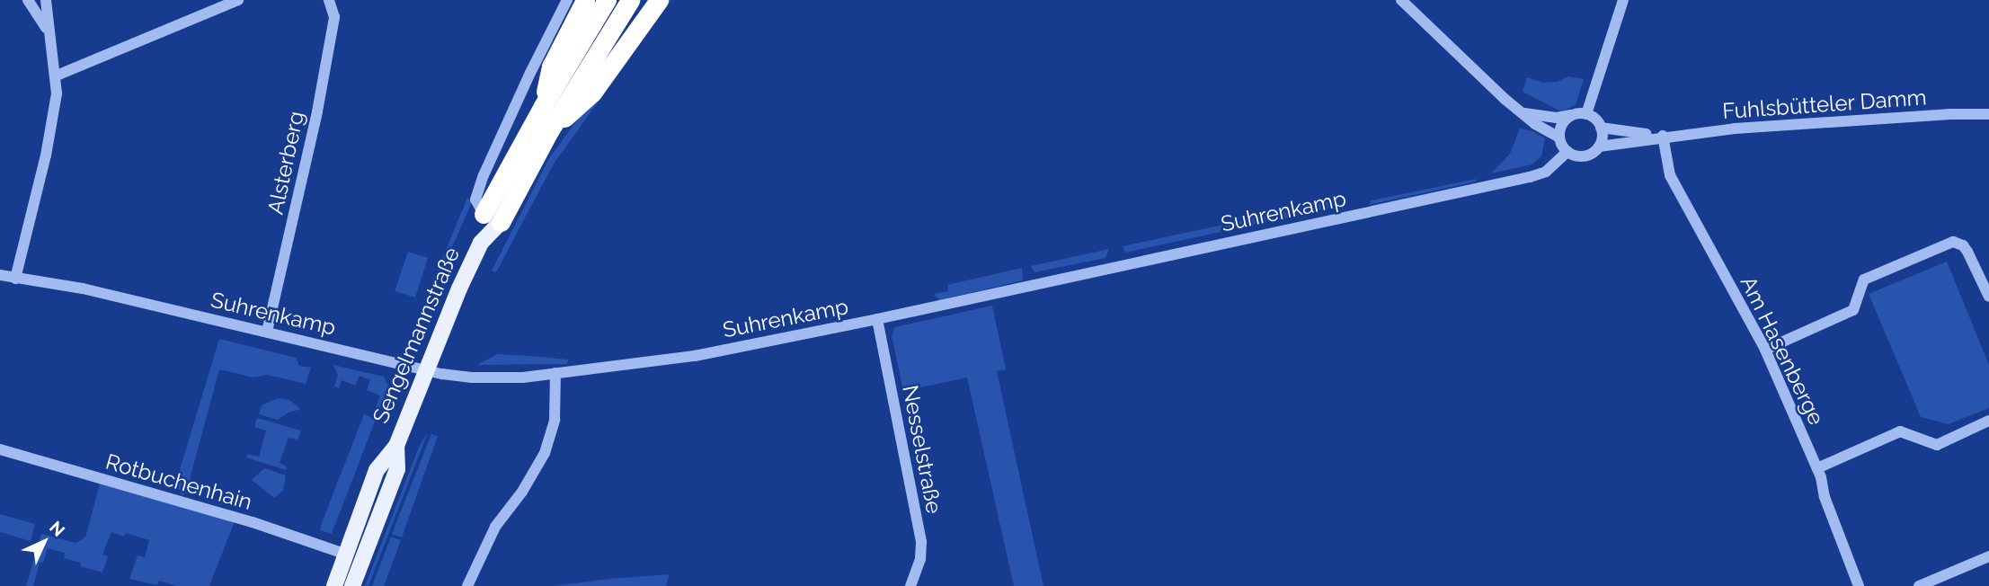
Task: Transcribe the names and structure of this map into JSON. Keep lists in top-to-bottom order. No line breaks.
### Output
{"streets":{"highway":["Sengelmannstraße"],"street":["Fuhlsbütteler Damm","Alsterberg","Suhrenkamp","Am Hasenberge","Nesselstraße","Rotbuchenhain"]},"crossings":[["Fuhlsbütteler Damm","Suhrenkamp"],["Fuhlsbütteler Damm","Am Hasenberge"],["Alsterberg","Suhrenkamp"],["Suhrenkamp","Sengelmannstraße"],["Suhrenkamp","Nesselstraße"],["Sengelmannstraße","Rotbuchenhain"]],"north":"top right"}
